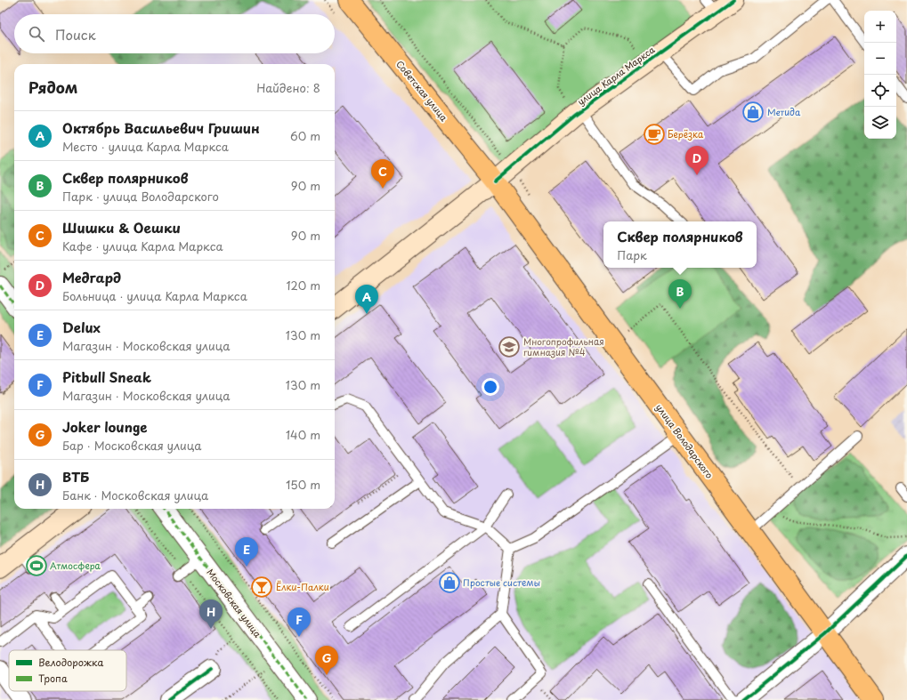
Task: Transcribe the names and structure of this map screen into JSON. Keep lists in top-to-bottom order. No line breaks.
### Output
{"streets":{"main road":["улица Карла Маркса","Советская улица","улица Володарского"],"street":["Московская улица"]},"crossings":[["улица Карла Маркса","Советская улица"],["улица Карла Маркса","улица Володарского"],["Советская улица","улица Володарского"]],"places":{"shop":["Метида","Простые системы"],"cafe":["Берёзка"],"school or university":["Многопрофильная гимназия №4"],"sports":["Атмосфера"],"bar":["Ёлки-Палки"]},"legend":["Велодорожка","Тропа"],"page":{"map_buttons":["+","−"],"search":"Поиск","heading":["Рядом","Найдено: 8"],"list":[{"mark":"A","name":"Октябрь Васильевич Гришин","note":"Место · улица Карла Маркса","value":"60 m"},{"mark":"B","name":"Сквер полярников","note":"Парк · улица Володарского","value":"90 m"},{"mark":"C","name":"Шишки & Оешки","note":"Кафе · улица Карла Маркса","value":"90 m"},{"mark":"D","name":"Медгард","note":"Больница · улица Карла Маркса","value":"120 m"},{"mark":"E","name":"Delux","note":"Магазин · Московская улица","value":"130 m"},{"mark":"F","name":"Pitbull Sneak","note":"Магазин · Московская улица","value":"130 m"},{"mark":"G","name":"Joker lounge","note":"Бар · Московская улица","value":"140 m"},{"mark":"H","name":"ВТБ","note":"Банк · Московская улица","value":"150 m"}],"pins":["D","C","B","A","E","H","F","G"],"popup":["Сквер полярников","Парк"]}}
